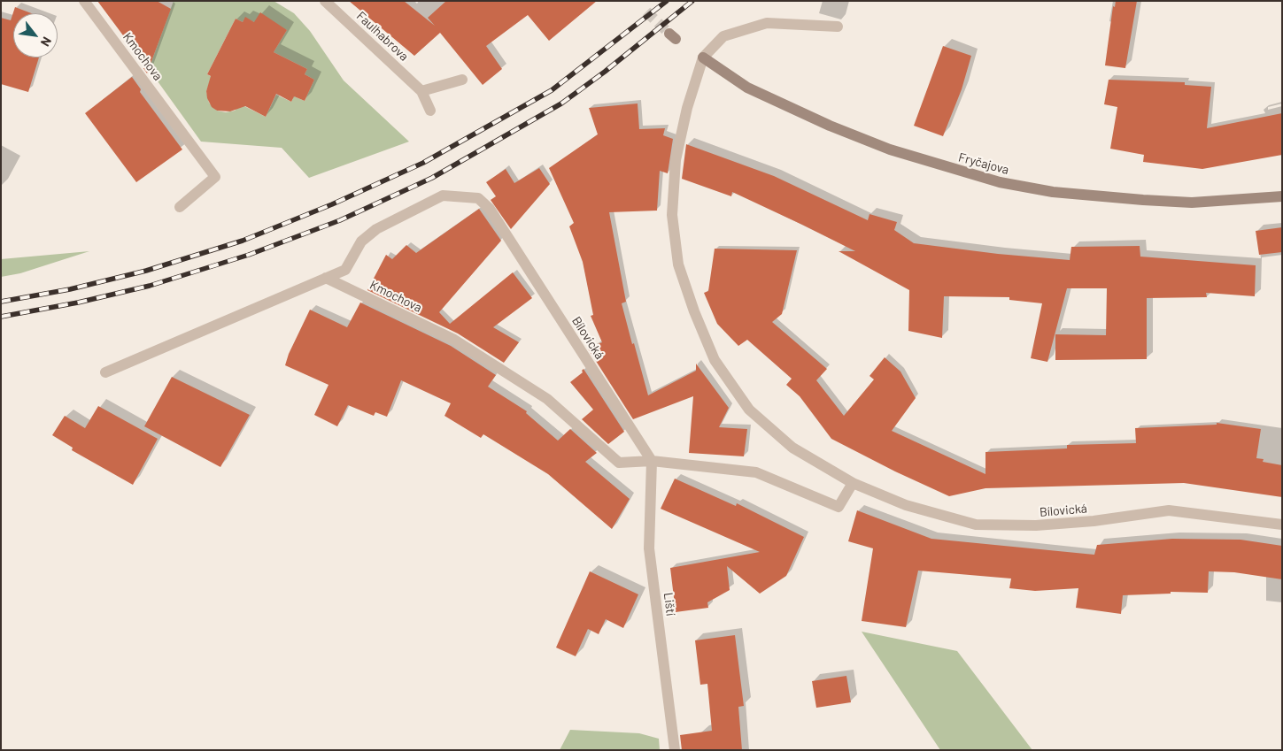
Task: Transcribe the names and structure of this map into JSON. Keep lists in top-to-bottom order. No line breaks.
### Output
{"streets":{"main road":["Fryčajova"],"street":["Faulhabrova","Kmochova","Bílovická","Liští"]},"crossings":[["Kmochova","Bílovická"],["Kmochova","Liští"],["Fryčajova","Bílovická"],["Bílovická","Liští"]],"north":"bottom right"}
